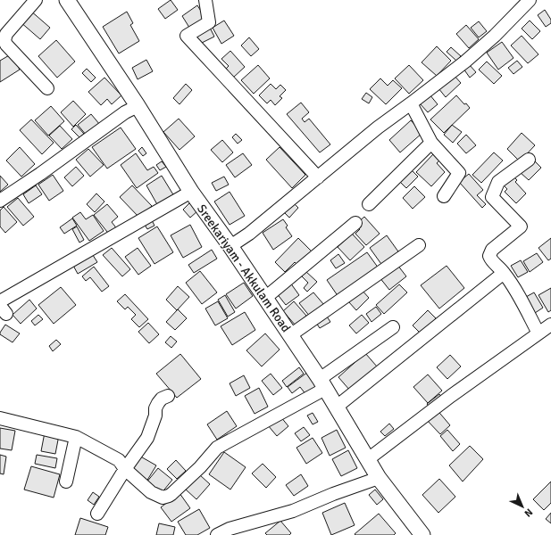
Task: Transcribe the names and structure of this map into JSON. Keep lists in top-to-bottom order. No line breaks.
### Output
{"streets":{"main road":["Sreekariyam - Akkulam Road"]},"north":"bottom right"}
